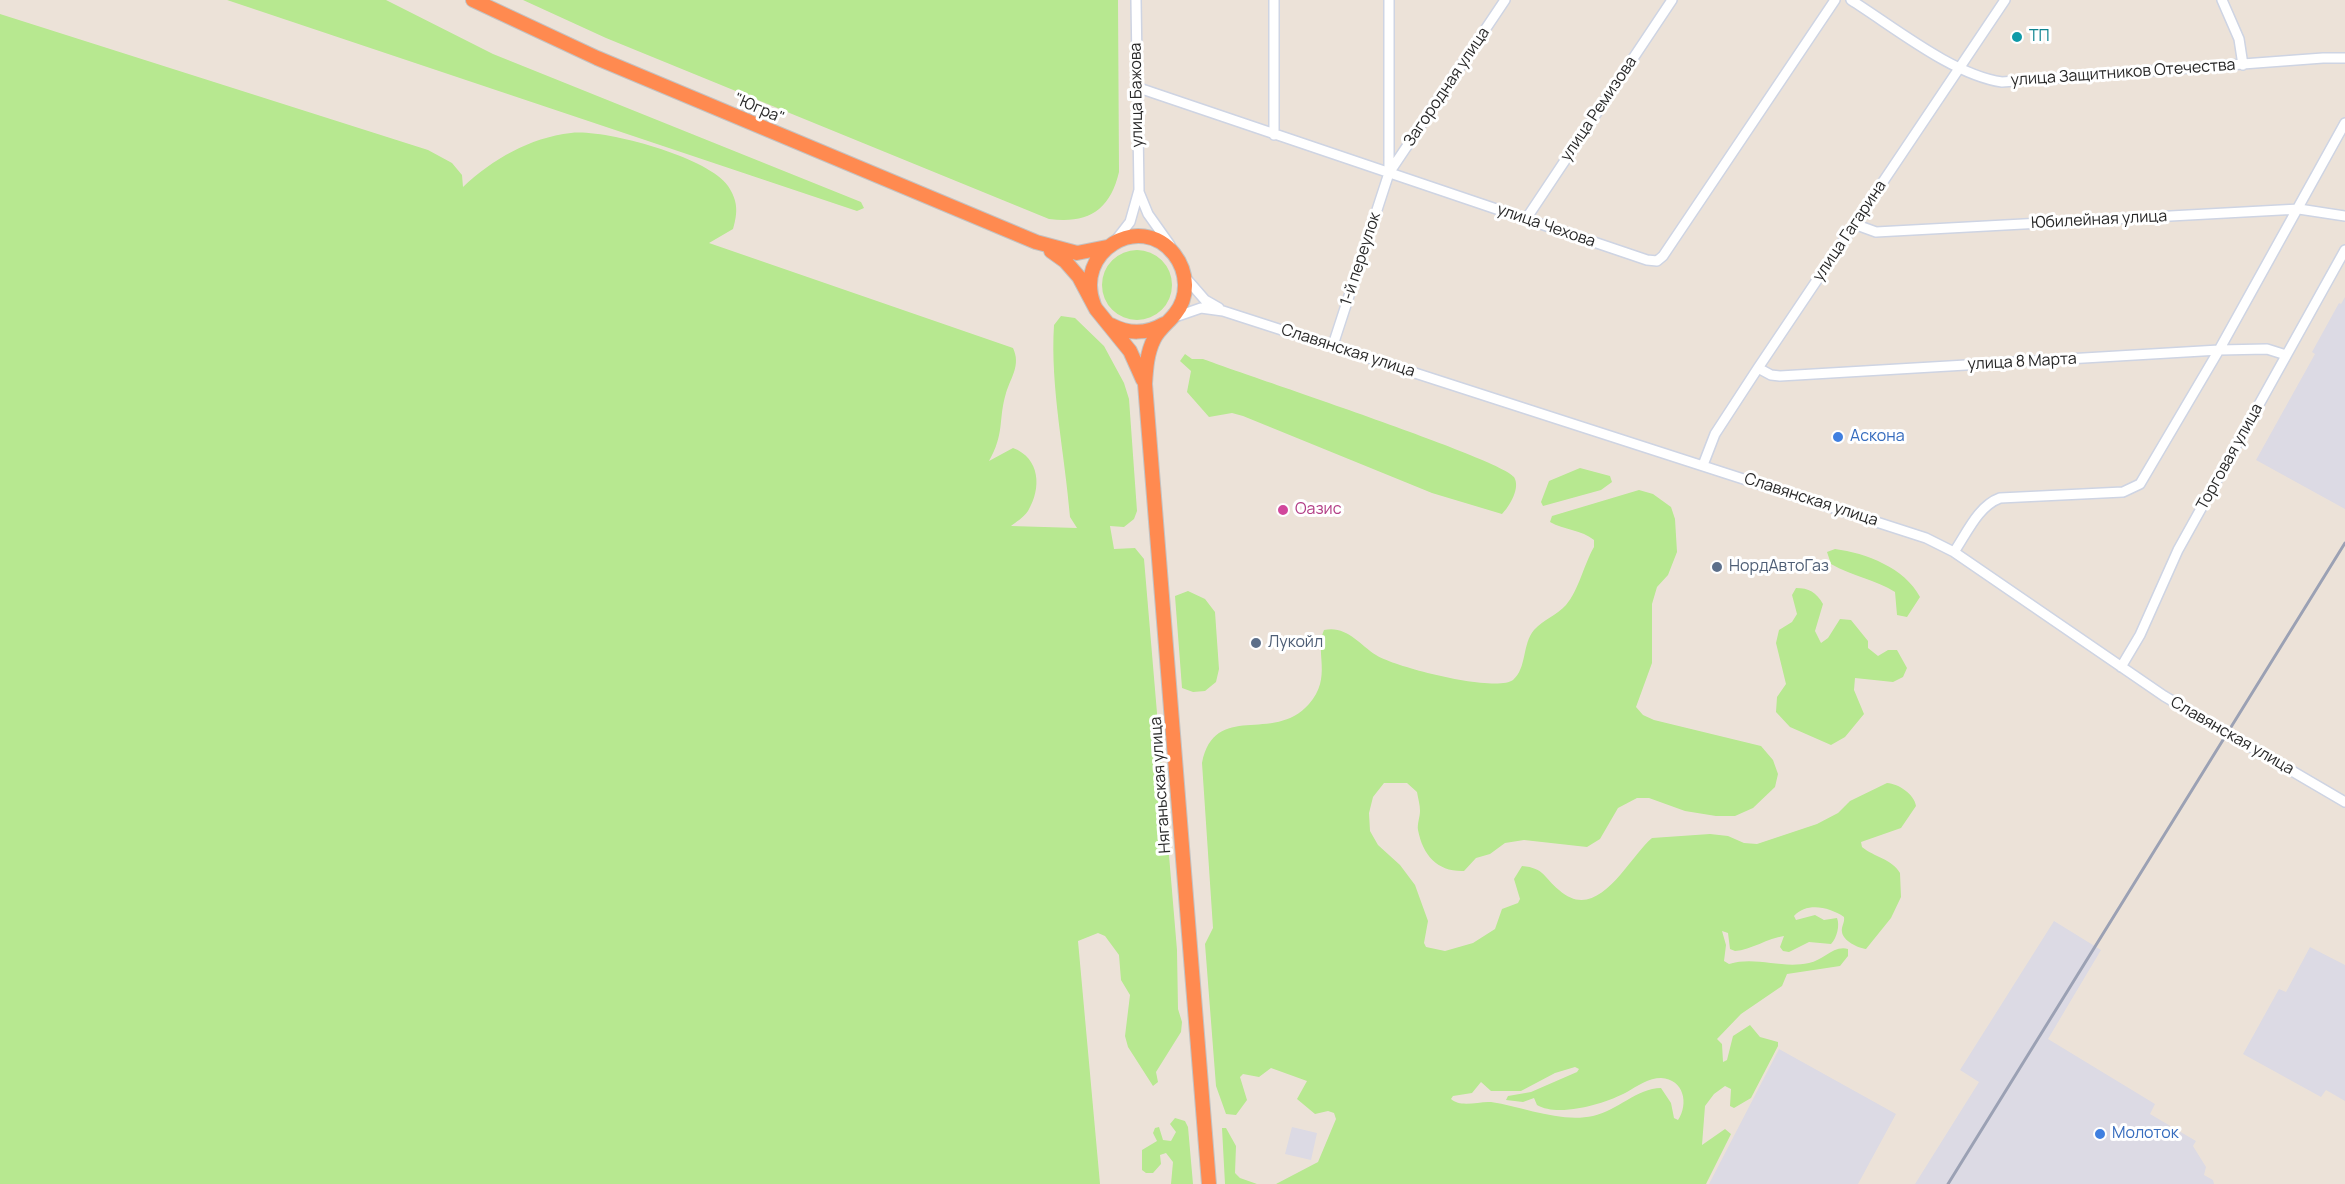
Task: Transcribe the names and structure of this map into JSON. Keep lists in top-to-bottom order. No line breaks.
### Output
{"streets":{"highway":["\"Югра\"","Няганьская улица"],"street":["улица Защитников Отечества","Загородная улица","улица Бажова","улица Ремизова","Юбилейная улица","улица Чехова","улица Гагарина","1-й переулок","Славянская улица","улица 8 Марта","Торговая улица"]},"crossings":[["улица Защитников Отечества","улица Гагарина"],["Загородная улица","улица Чехова"],["Загородная улица","1-й переулок"],["улица Бажова","улица Чехова"],["улица Ремизова","улица Чехова"],["Юбилейная улица","улица Гагарина"],["улица Чехова","1-й переулок"],["улица Гагарина","Славянская улица"],["улица Гагарина","улица 8 Марта"],["1-й переулок","Славянская улица"],["Славянская улица","Торговая улица"],["улица 8 Марта","Торговая улица"]],"places":["ТП","Аскона","Оазис","НордАвтоГаз","Лукойл","Молоток"]}
